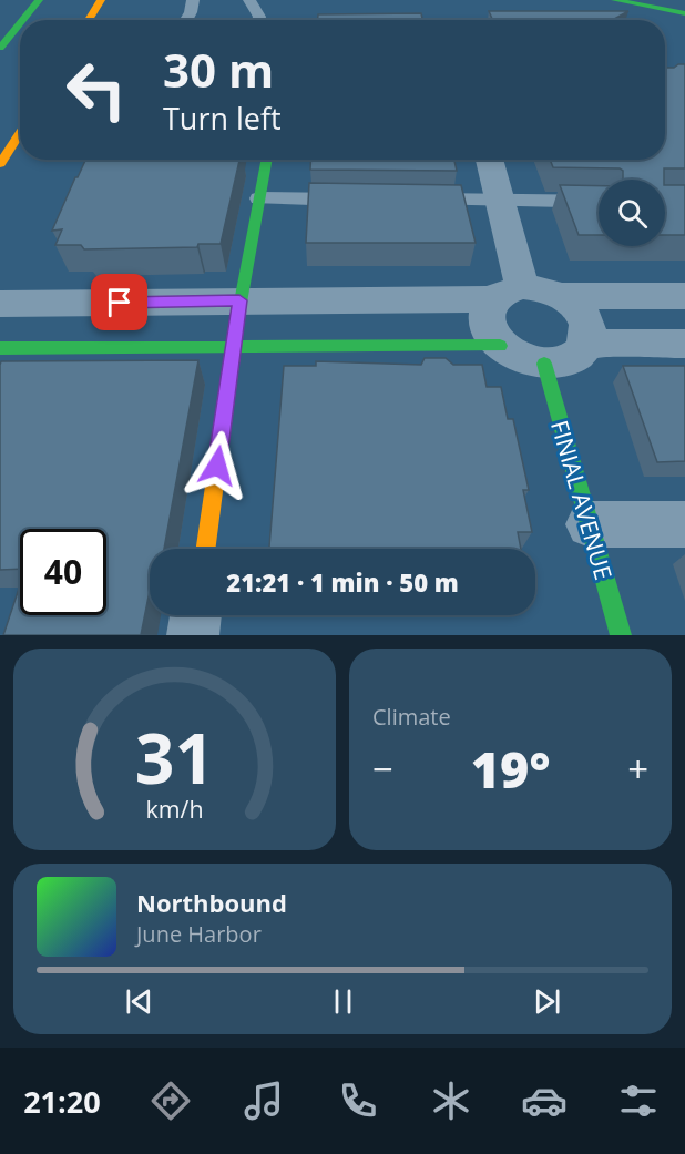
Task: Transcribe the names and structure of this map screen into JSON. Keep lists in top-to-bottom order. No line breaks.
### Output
{"streets":{"street":["FINIAL AVENUE"]},"page":{"turn":["30 m","Turn left"],"limit":"40","trip":"21:21 · 1 min · 50 m","tile":"Climate","heat":["−","19°","+"],"song":["Northbound","June Harbor"],"tabs":"21:20","gauge":["31","km/h"]}}
